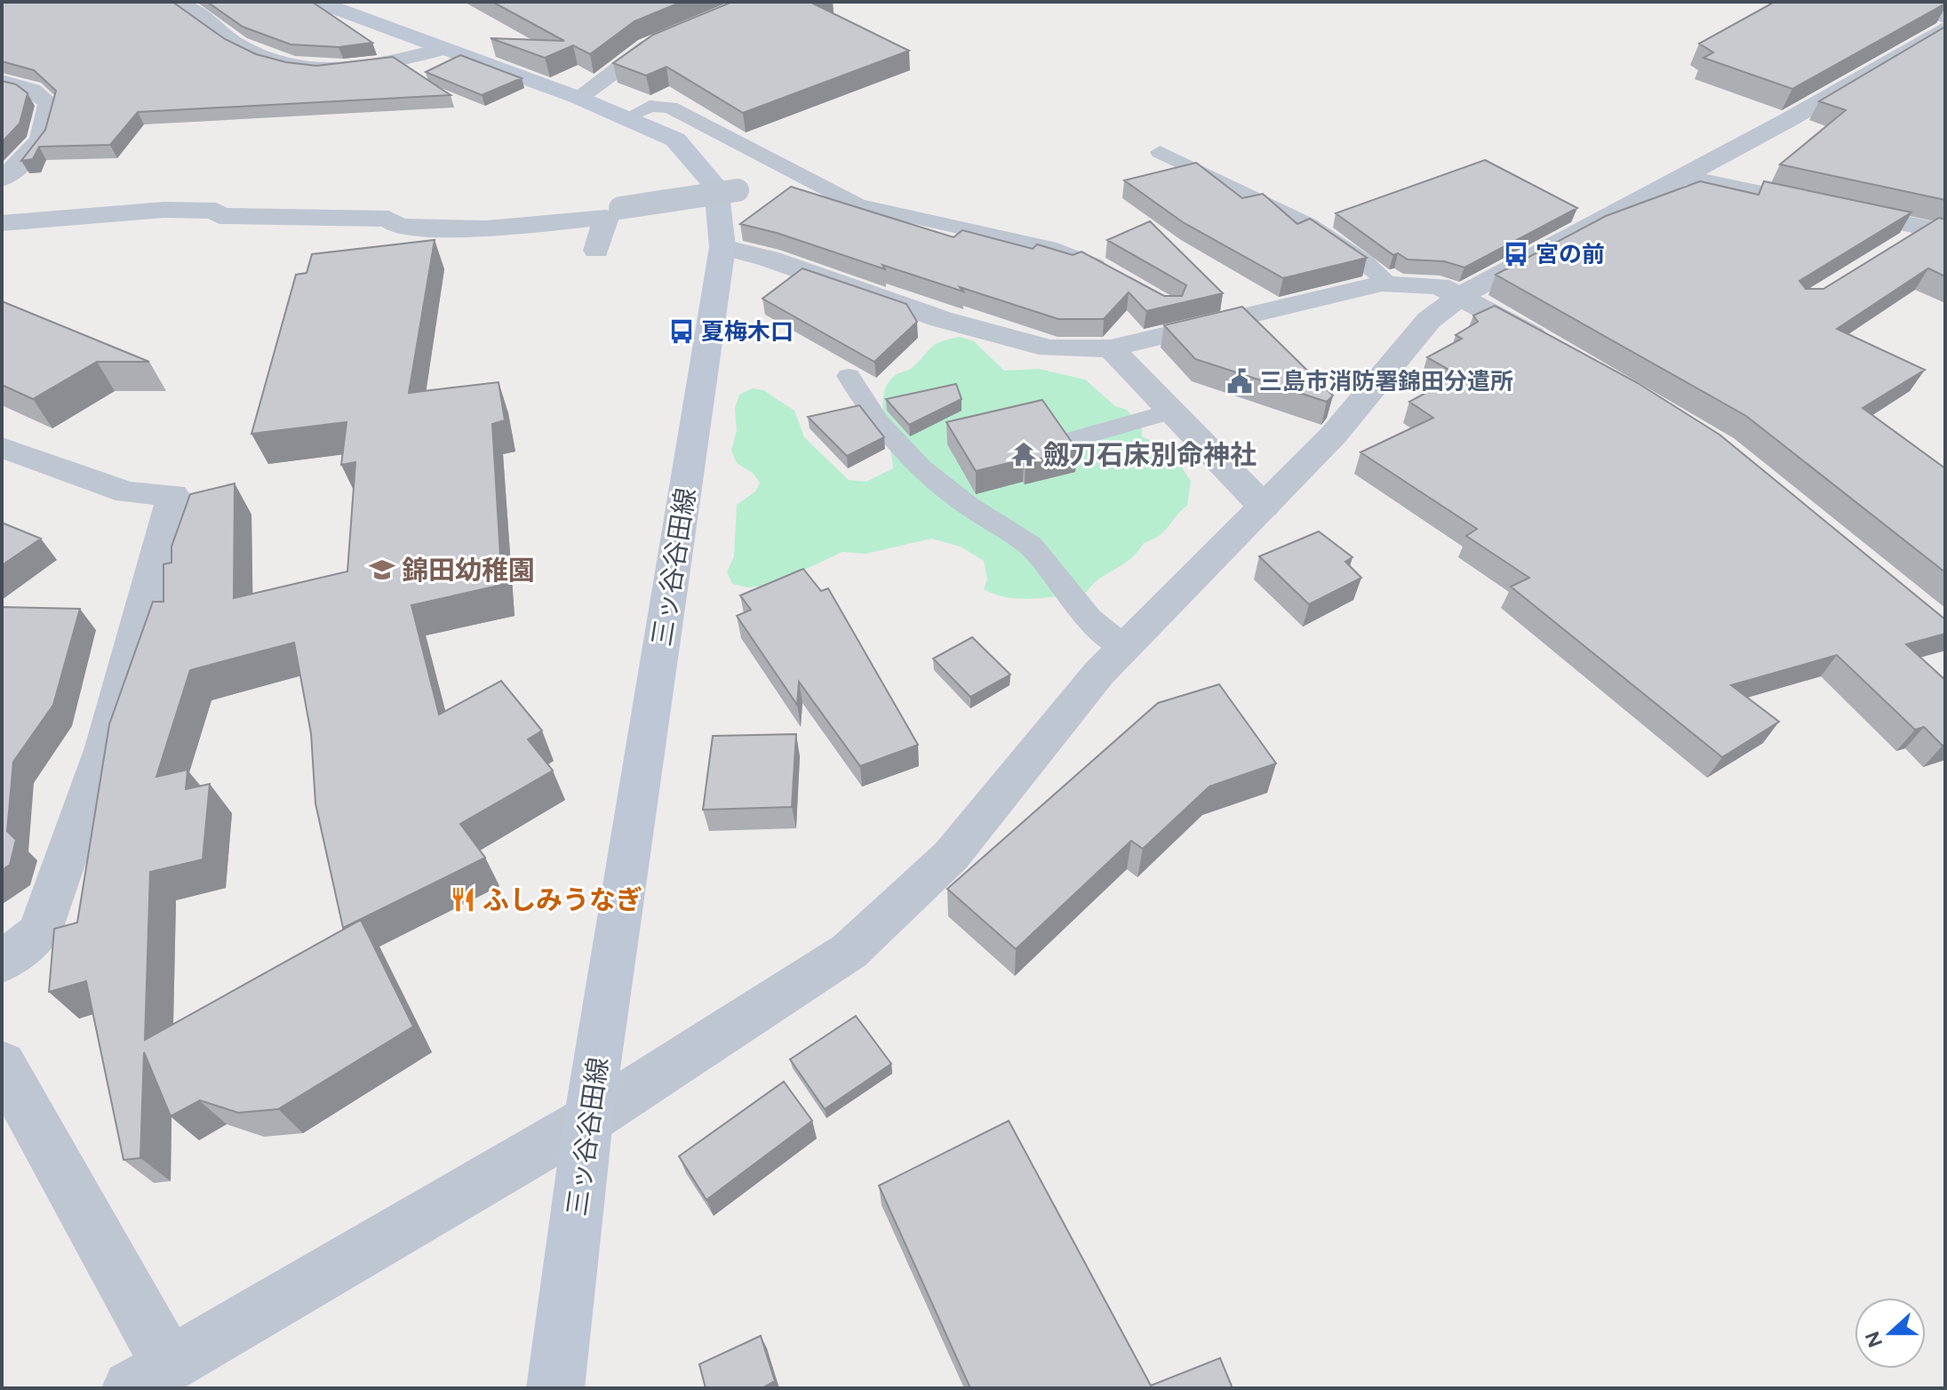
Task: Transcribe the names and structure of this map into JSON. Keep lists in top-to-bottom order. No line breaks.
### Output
{"streets":{"main road":["三ッ谷谷田線"]},"places":{"bus stop":["宮の前","夏梅木口"],"public building":["三島市消防署錦田分遣所"],"temple":["劔刀石床別命神社"],"school or university":["錦田幼稚園"],"restaurant":["ふしみうなぎ"]},"north":"left"}
